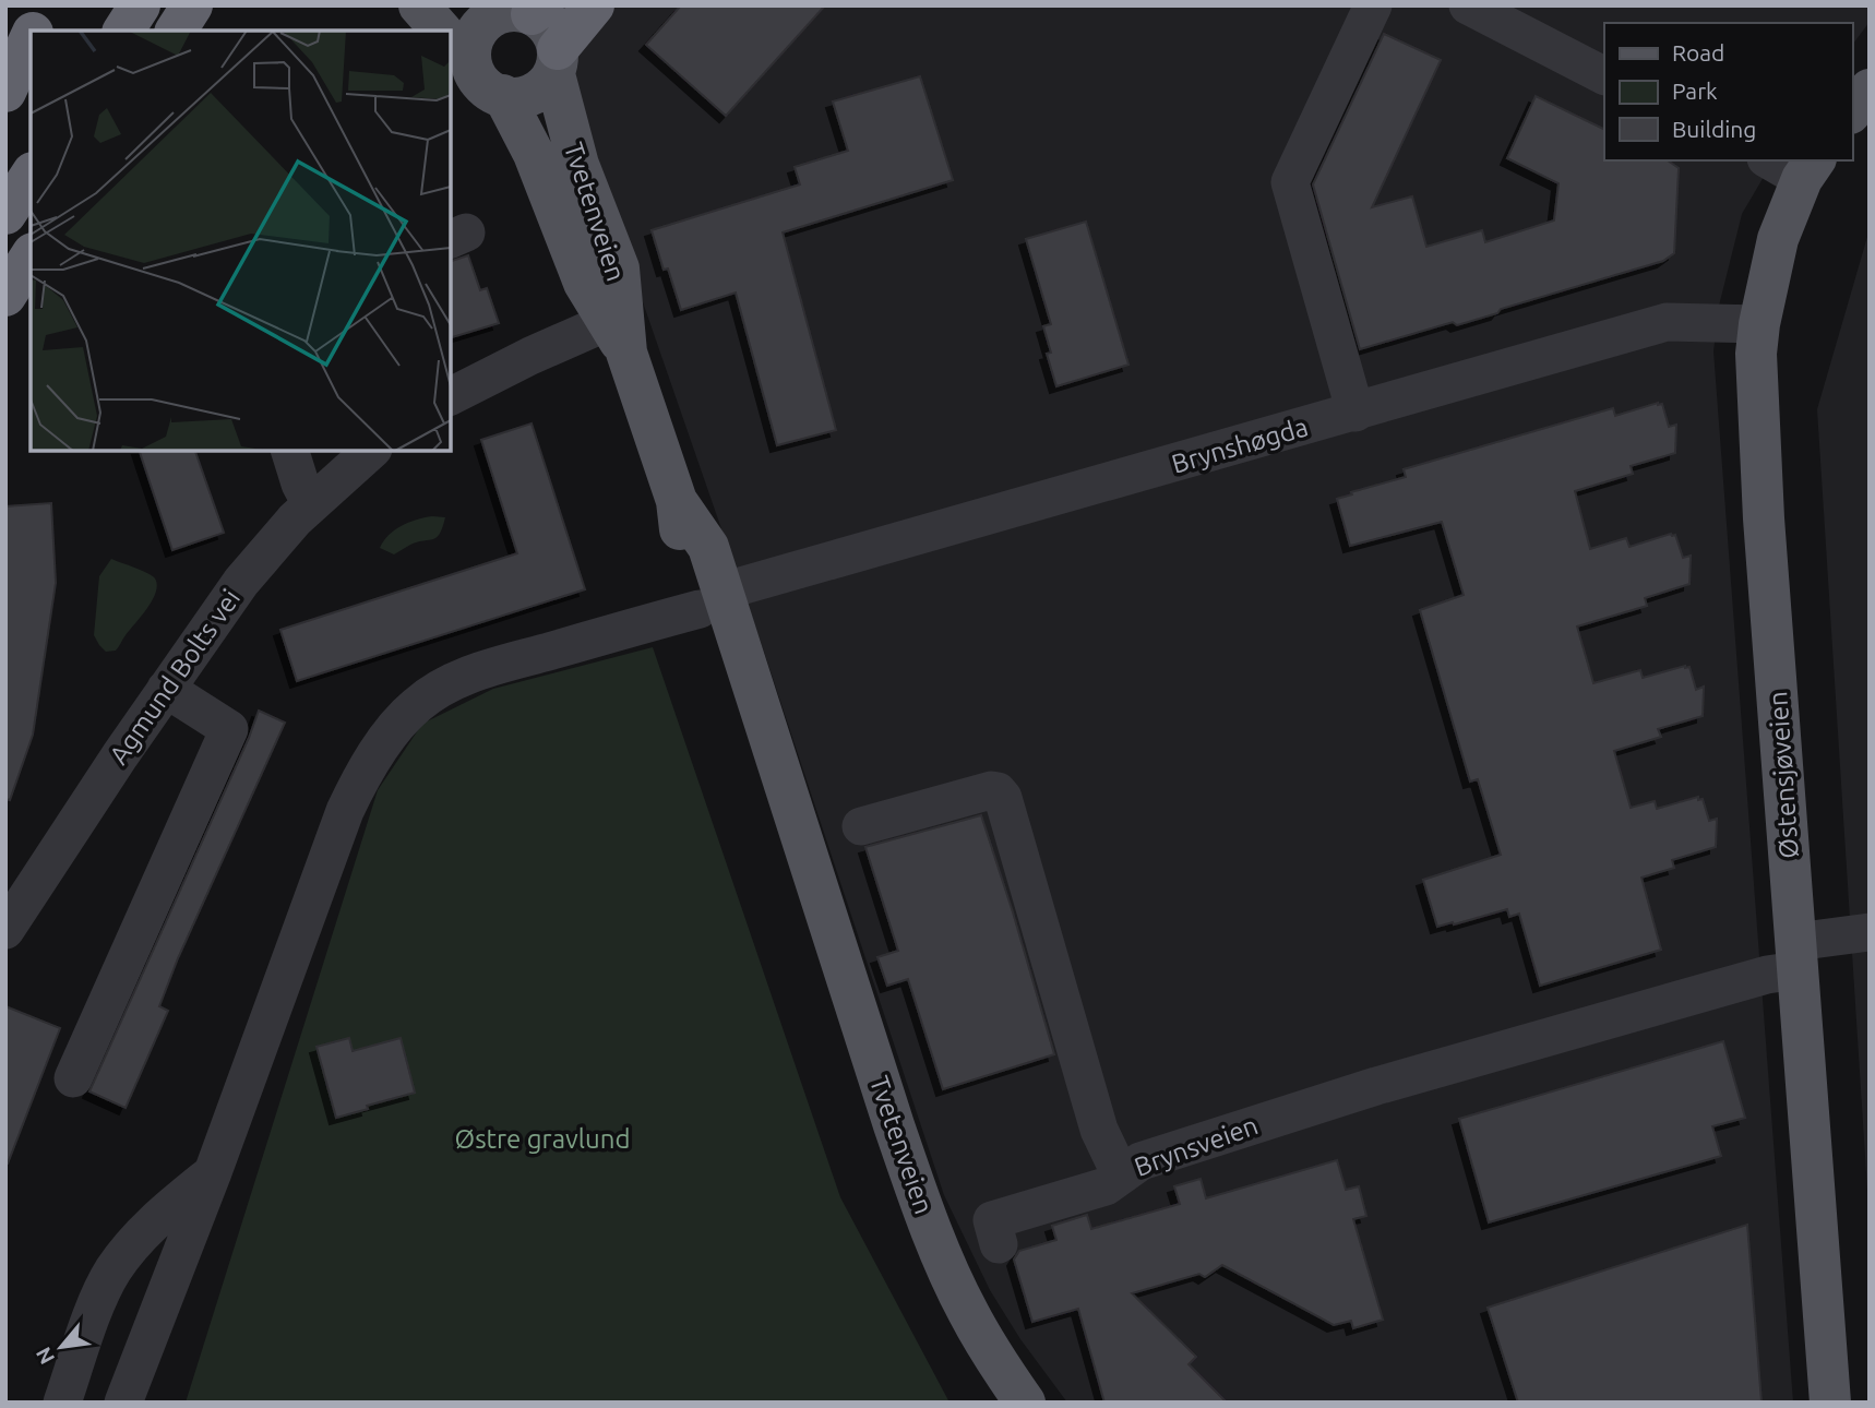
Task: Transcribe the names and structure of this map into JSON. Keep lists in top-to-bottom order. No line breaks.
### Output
{"streets":{"main road":["Tvetenveien","Østensjøveien"],"street":["Brynshøgda","Agmund Bolts vei","Brynsveien"]},"crossings":[["Tvetenveien","Brynshøgda"],["Brynshøgda","Østensjøveien"],["Østensjøveien","Brynsveien"]],"parks":["Østre gravlund"],"legend":["Road","Park","Building"],"north":"bottom left"}
